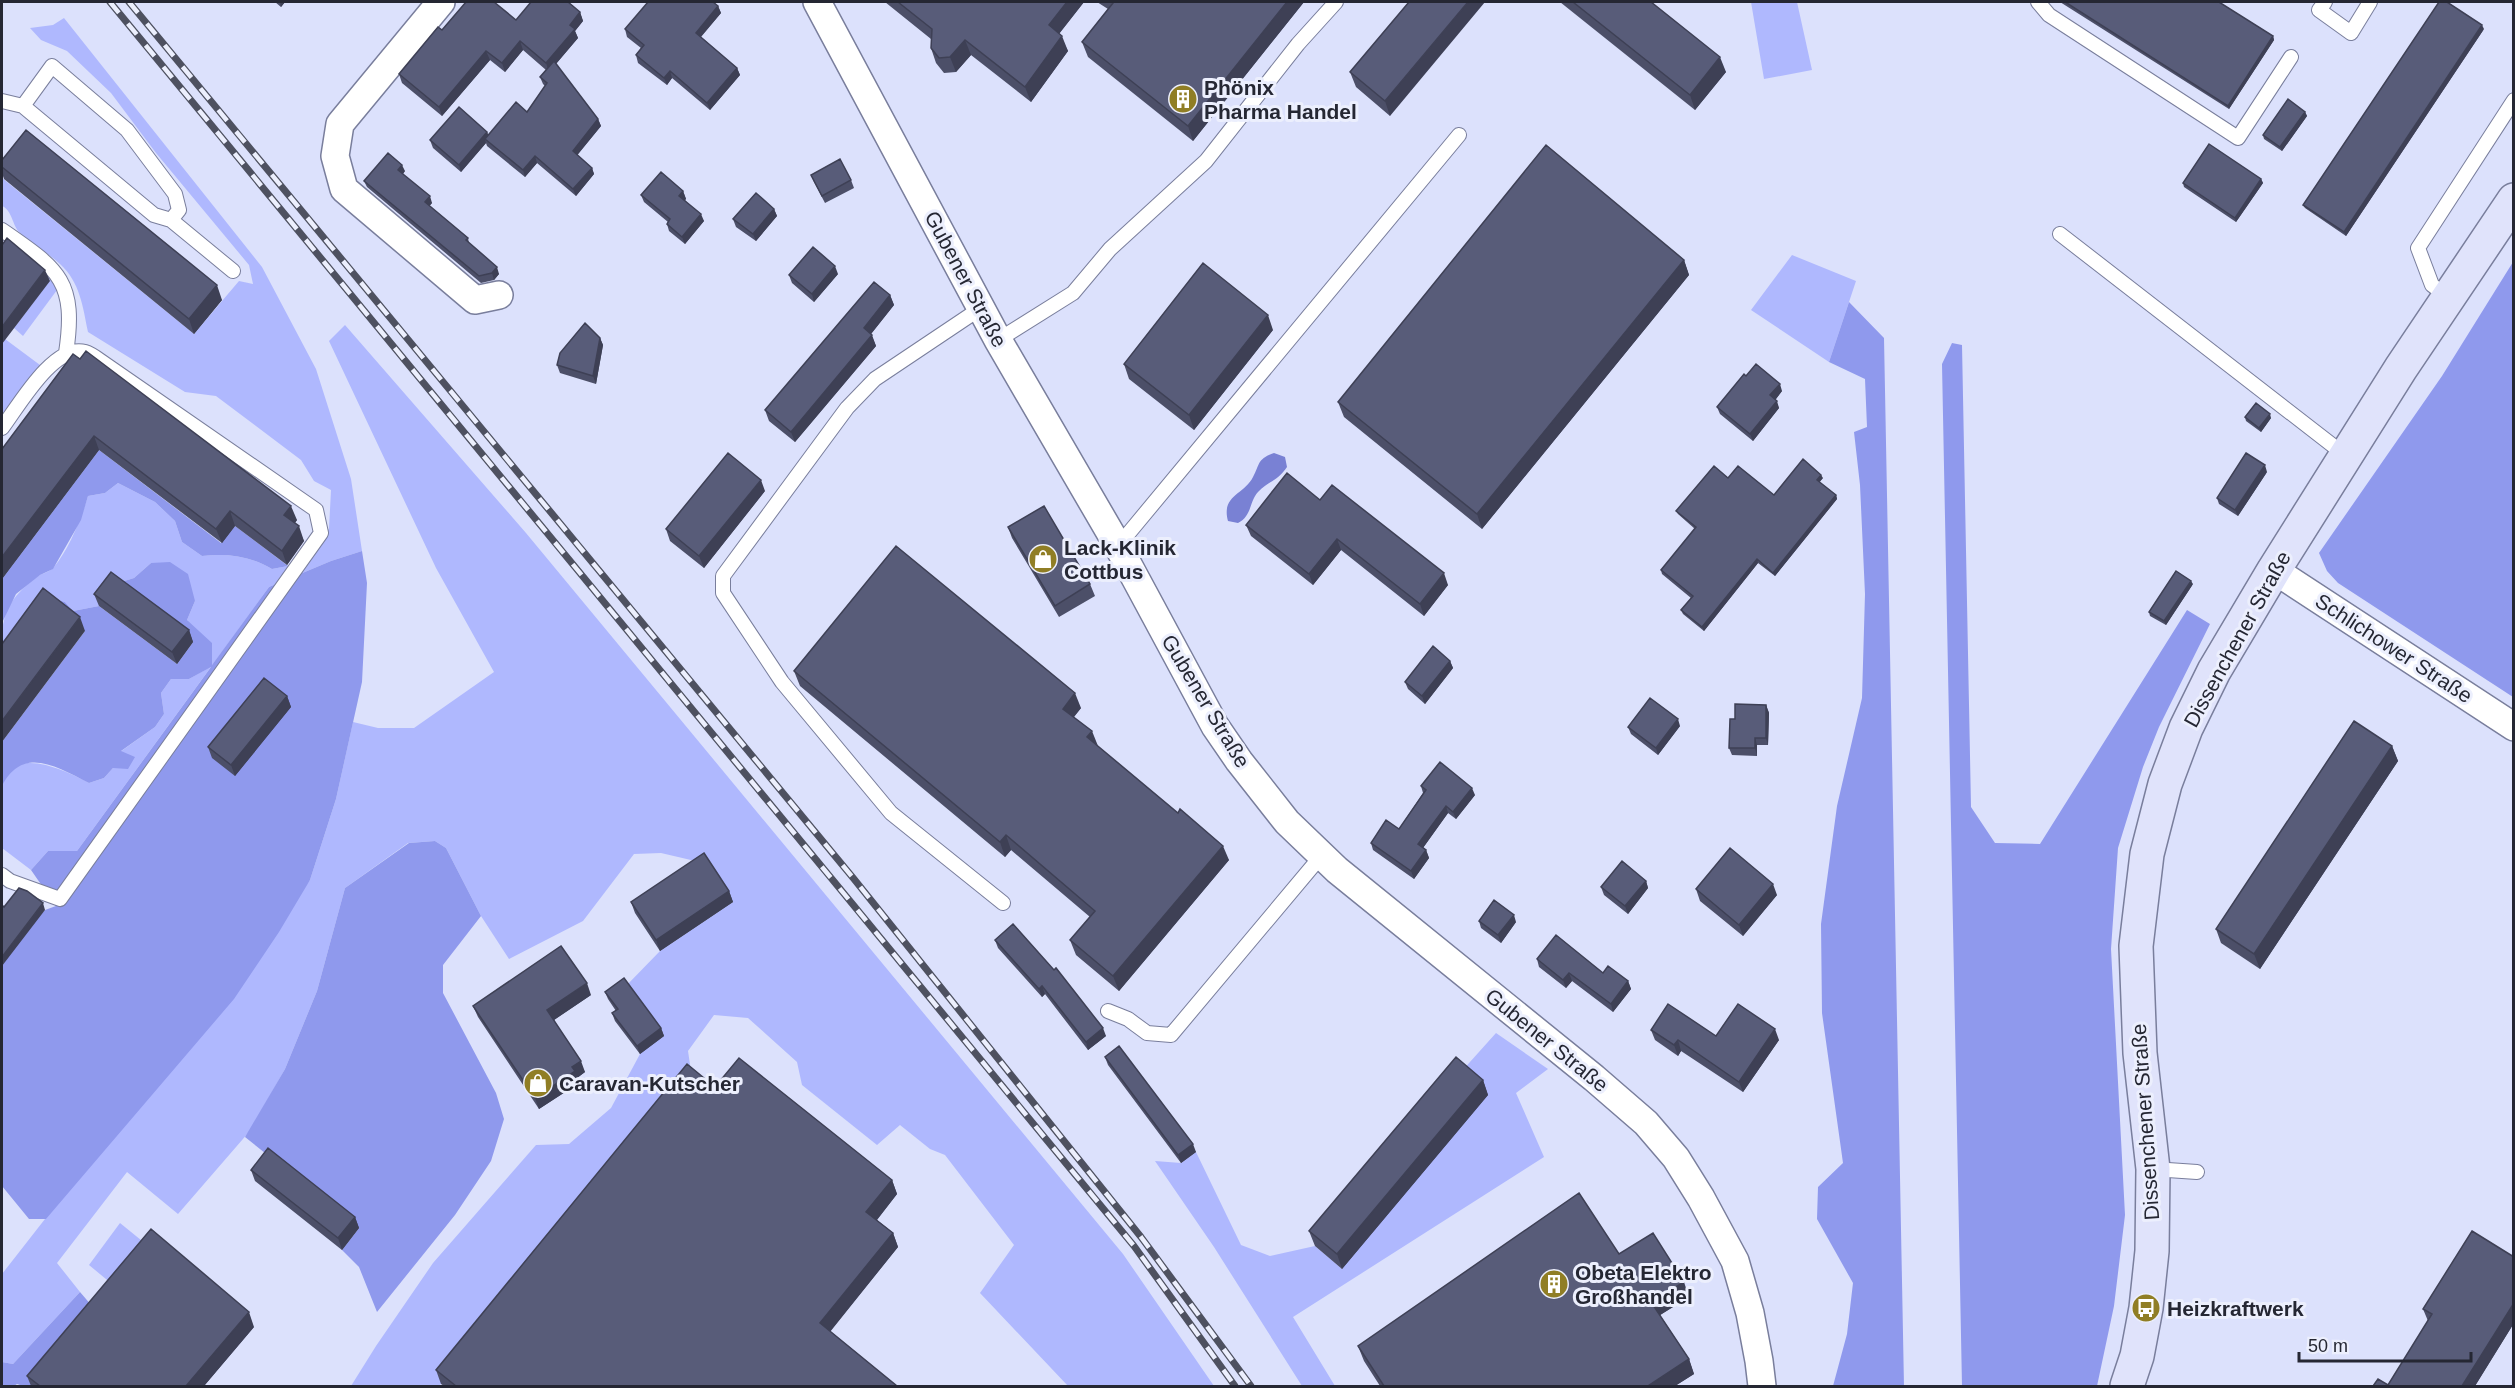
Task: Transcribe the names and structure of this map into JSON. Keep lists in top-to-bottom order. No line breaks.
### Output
{"streets":{"main road":["Dissenchener Straße"],"street":["Gubener Straße","Schlichower Straße"]},"crossings":[["Dissenchener Straße","Schlichower Straße"]],"places":{"building":["Phönix Pharma Handel","Obeta Elektro Großhandel"],"shop":["Lack-Klinik Cottbus","Caravan-Kutscher"],"bus stop":["Heizkraftwerk"]},"scale_bar":"50 m"}
